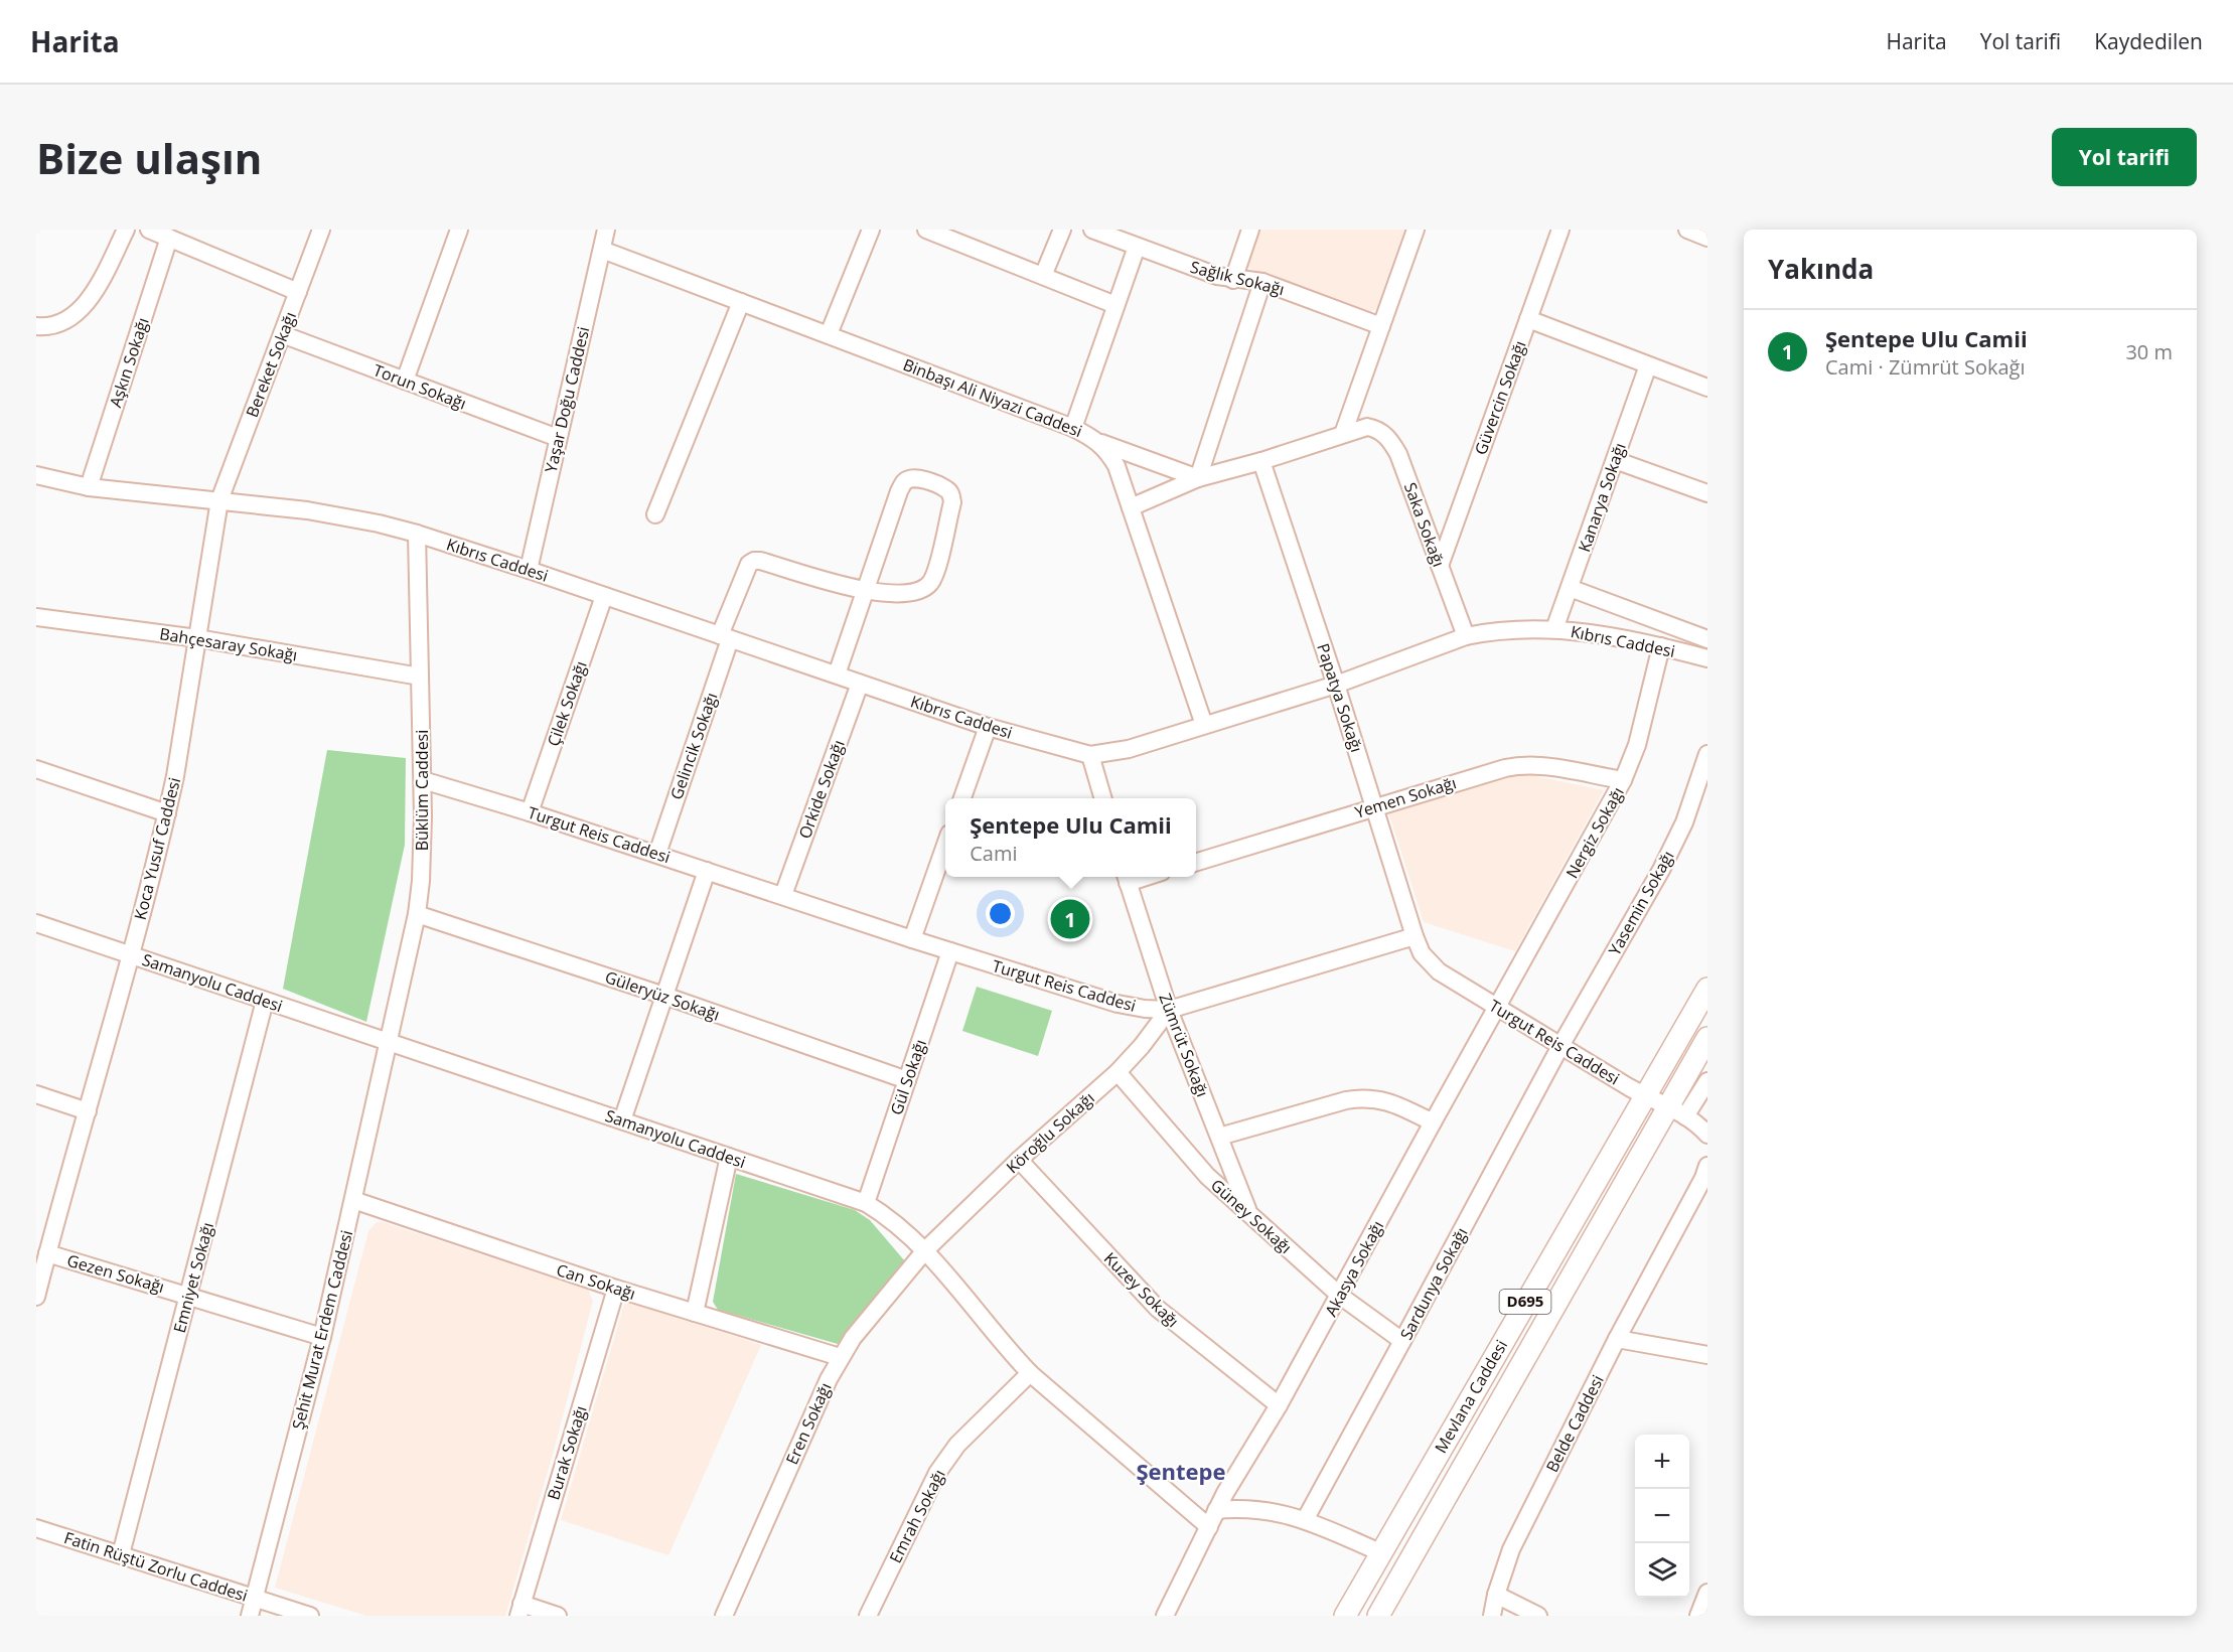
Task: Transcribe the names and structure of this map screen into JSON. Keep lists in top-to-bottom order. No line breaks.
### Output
{"streets":{"main road":["D695","Mevlana Caddesi"],"street":["Sağlık Sokağı","Aşkın Sokağı","Bereket Sokağı","Torun Sokağı","Binbaşı Ali Niyazi Caddesi","Güvercin Sokağı","Yaşar Doğu Caddesi","Kanarya Sokağı","Saka Sokağı","Kıbrıs Caddesi","Bahçesaray Sokağı","Papatya Sokağı","Çilek Sokağı","Gelincik Sokağı","Orkide Sokağı","Büklüm Caddesi","Yemen Sokağı","Nergiz Sokağı","Turgut Reis Caddesi","Koca Yusuf Caddesi","Yasemin Sokağı","Samanyolu Caddesi","Güleryüz Sokağı","Zümrüt Sokağı","Gül Sokağı","Köroğlu Sokağı","Güney Sokağı","Akasya Sokağı","Gezen Sokağı","Emniyet Sokağı","Can Sokağı","Sardunya Sokağı","Kuzey Sokağı","Şehit Murat Erdem Caddesi","Eren Sokağı","Belde Caddesi","Burak Sokağı","Emrah Sokağı","Fatin Rüştü Zorlu Caddesi"]},"crossings":[["Aşkın Sokağı","Kıbrıs Caddesi"],["Bereket Sokağı","Torun Sokağı"],["Bereket Sokağı","Kıbrıs Caddesi"],["Bereket Sokağı","Koca Yusuf Caddesi"],["Torun Sokağı","Yaşar Doğu Caddesi"],["Binbaşı Ali Niyazi Caddesi","Yaşar Doğu Caddesi"],["Binbaşı Ali Niyazi Caddesi","Kıbrıs Caddesi"],["Güvercin Sokağı","Saka Sokağı"],["Yaşar Doğu Caddesi","Kıbrıs Caddesi"],["Kanarya Sokağı","Kıbrıs Caddesi"],["Saka Sokağı","Kıbrıs Caddesi"],["Kıbrıs Caddesi","Papatya Sokağı"],["Kıbrıs Caddesi","Çilek Sokağı"],["Kıbrıs Caddesi","Gelincik Sokağı"],["Kıbrıs Caddesi","Orkide Sokağı"],["Kıbrıs Caddesi","Büklüm Caddesi"],["Kıbrıs Caddesi","Nergiz Sokağı"],["Kıbrıs Caddesi","Koca Yusuf Caddesi"],["Bahçesaray Sokağı","Büklüm Caddesi"],["Bahçesaray Sokağı","Koca Yusuf Caddesi"],["Papatya Sokağı","Yemen Sokağı"],["Papatya Sokağı","Turgut Reis Caddesi"],["Çilek Sokağı","Turgut Reis Caddesi"],["Gelincik Sokağı","Turgut Reis Caddesi"],["Orkide Sokağı","Turgut Reis Caddesi"],["Büklüm Caddesi","Turgut Reis Caddesi"],["Büklüm Caddesi","Samanyolu Caddesi"],["Büklüm Caddesi","Güleryüz Sokağı"],["Büklüm Caddesi","Şehit Murat Erdem Caddesi"],["Yemen Sokağı","Nergiz Sokağı"],["Nergiz Sokağı","Turgut Reis Caddesi"],["Nergiz Sokağı","Akasya Sokağı"],["Turgut Reis Caddesi","Yasemin Sokağı"],["Turgut Reis Caddesi","Zümrüt Sokağı"],["Turgut Reis Caddesi","Gül Sokağı"],["Turgut Reis Caddesi","Köroğlu Sokağı"],["Turgut Reis Caddesi","Akasya Sokağı"],["Turgut Reis Caddesi","Sardunya Sokağı"],["Turgut Reis Caddesi","Mevlana Caddesi"],["Koca Yusuf Caddesi","Samanyolu Caddesi"],["Koca Yusuf Caddesi","Gezen Sokağı"],["Yasemin Sokağı","Sardunya Sokağı"],["Samanyolu Caddesi","Gül Sokağı"],["Samanyolu Caddesi","Köroğlu Sokağı"],["Samanyolu Caddesi","Akasya Sokağı"],["Samanyolu Caddesi","Emniyet Sokağı"],["Samanyolu Caddesi","Şehit Murat Erdem Caddesi"],["Samanyolu Caddesi","Eren Sokağı"],["Samanyolu Caddesi","Emrah Sokağı"],["Güleryüz Sokağı","Gül Sokağı"],["Zümrüt Sokağı","Köroğlu Sokağı"],["Zümrüt Sokağı","Güney Sokağı"],["Köroğlu Sokağı","Güney Sokağı"],["Köroğlu Sokağı","Kuzey Sokağı"],["Köroğlu Sokağı","Eren Sokağı"],["Güney Sokağı","Akasya Sokağı"],["Güney Sokağı","Sardunya Sokağı"],["Akasya Sokağı","Kuzey Sokağı"],["Gezen Sokağı","Emniyet Sokağı"],["Gezen Sokağı","Şehit Murat Erdem Caddesi"],["Emniyet Sokağı","Fatin Rüştü Zorlu Caddesi"],["Can Sokağı","Şehit Murat Erdem Caddesi"],["Can Sokağı","Eren Sokağı"],["Can Sokağı","Burak Sokağı"],["Şehit Murat Erdem Caddesi","Fatin Rüştü Zorlu Caddesi"]],"districts":["Şentepe"],"page":{"header":"Harita","nav":["Harita","Yol tarifi","Kaydedilen"],"buttons":"Yol tarifi","title":"Bize ulaşın","heading":"Yakında","list":[{"mark":"1","name":"Şentepe Ulu Camii","note":"Cami · Zümrüt Sokağı","value":"30 m"}],"popup":["Şentepe Ulu Camii","Cami"],"pins":"1","map_buttons":["+","−"]}}
